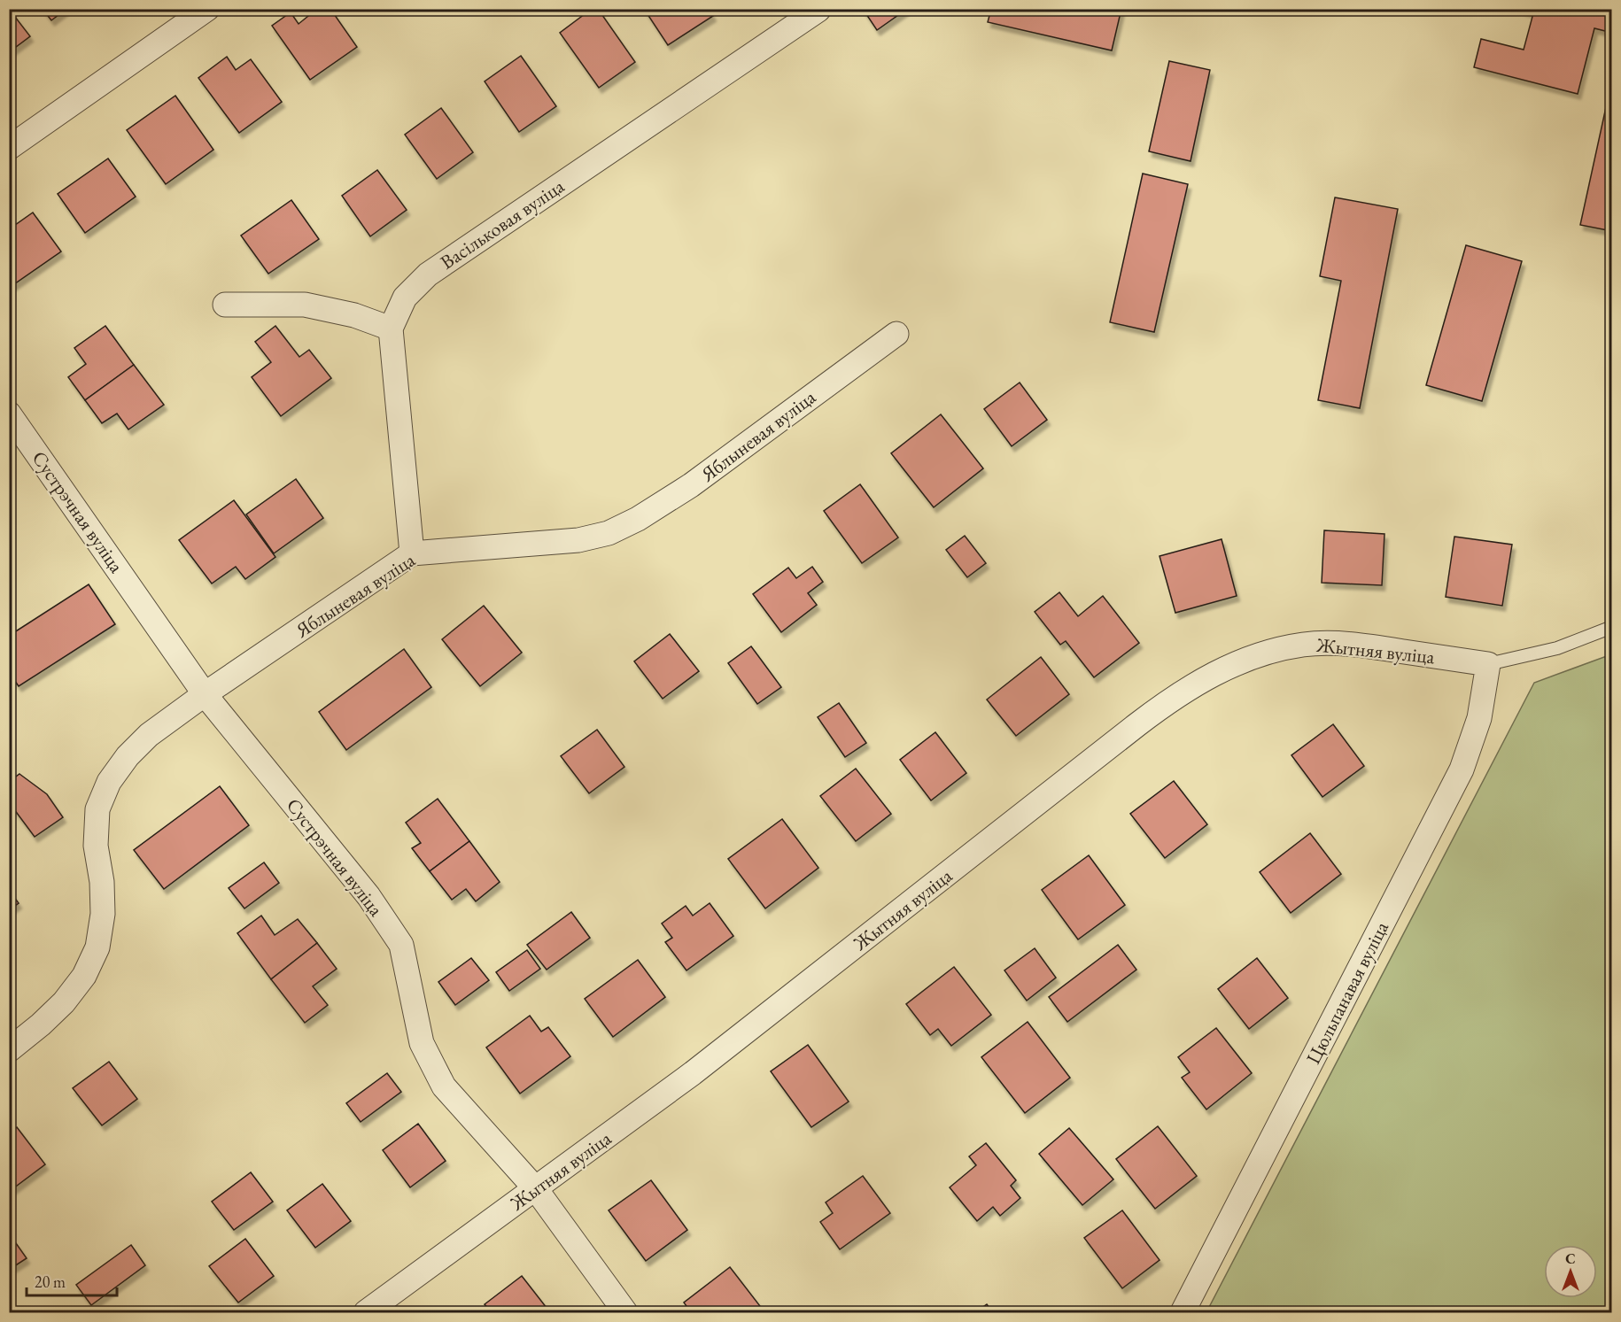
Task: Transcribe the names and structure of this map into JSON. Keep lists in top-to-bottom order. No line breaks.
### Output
{"streets":{"street":["Васільковая вуліца","Яблыневая вуліца","Сустрэчная вуліца","Жытняя вуліца","Цюльпанавая вуліца"]},"crossings":[["Яблыневая вуліца","Сустрэчная вуліца"],["Сустрэчная вуліца","Жытняя вуліца"],["Жытняя вуліца","Цюльпанавая вуліца"]],"scale_bar":"20 m","north":"top"}
